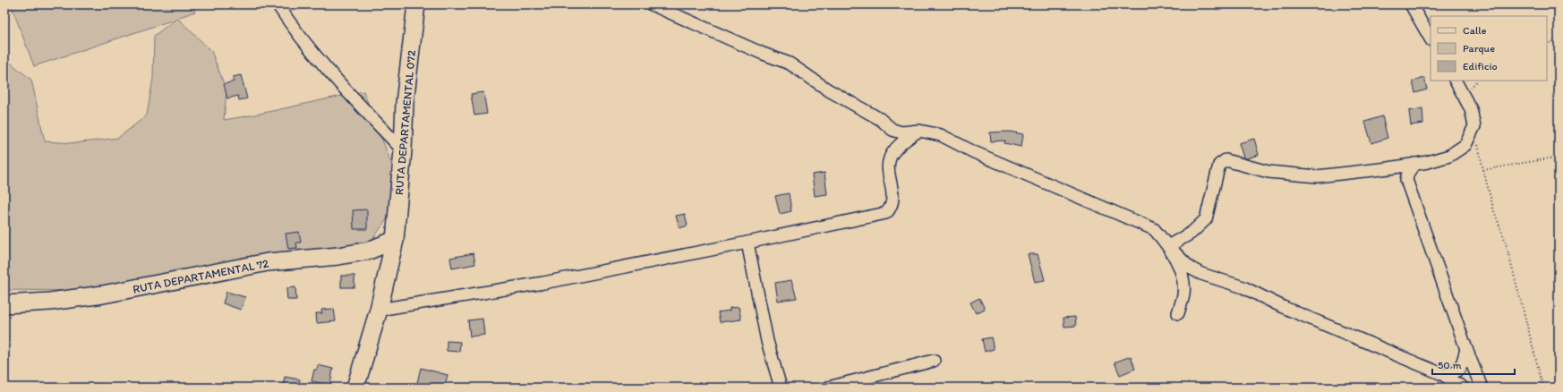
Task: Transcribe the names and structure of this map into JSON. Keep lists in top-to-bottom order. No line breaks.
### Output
{"streets":{"main road":["RUTA DEPARTAMENTAL 072","RUTA DEPARTAMENTAL 72"]},"crossings":[["RUTA DEPARTAMENTAL 072","RUTA DEPARTAMENTAL 72"]],"legend":["Calle","Parque","Edificio"],"scale_bar":"50 m"}
